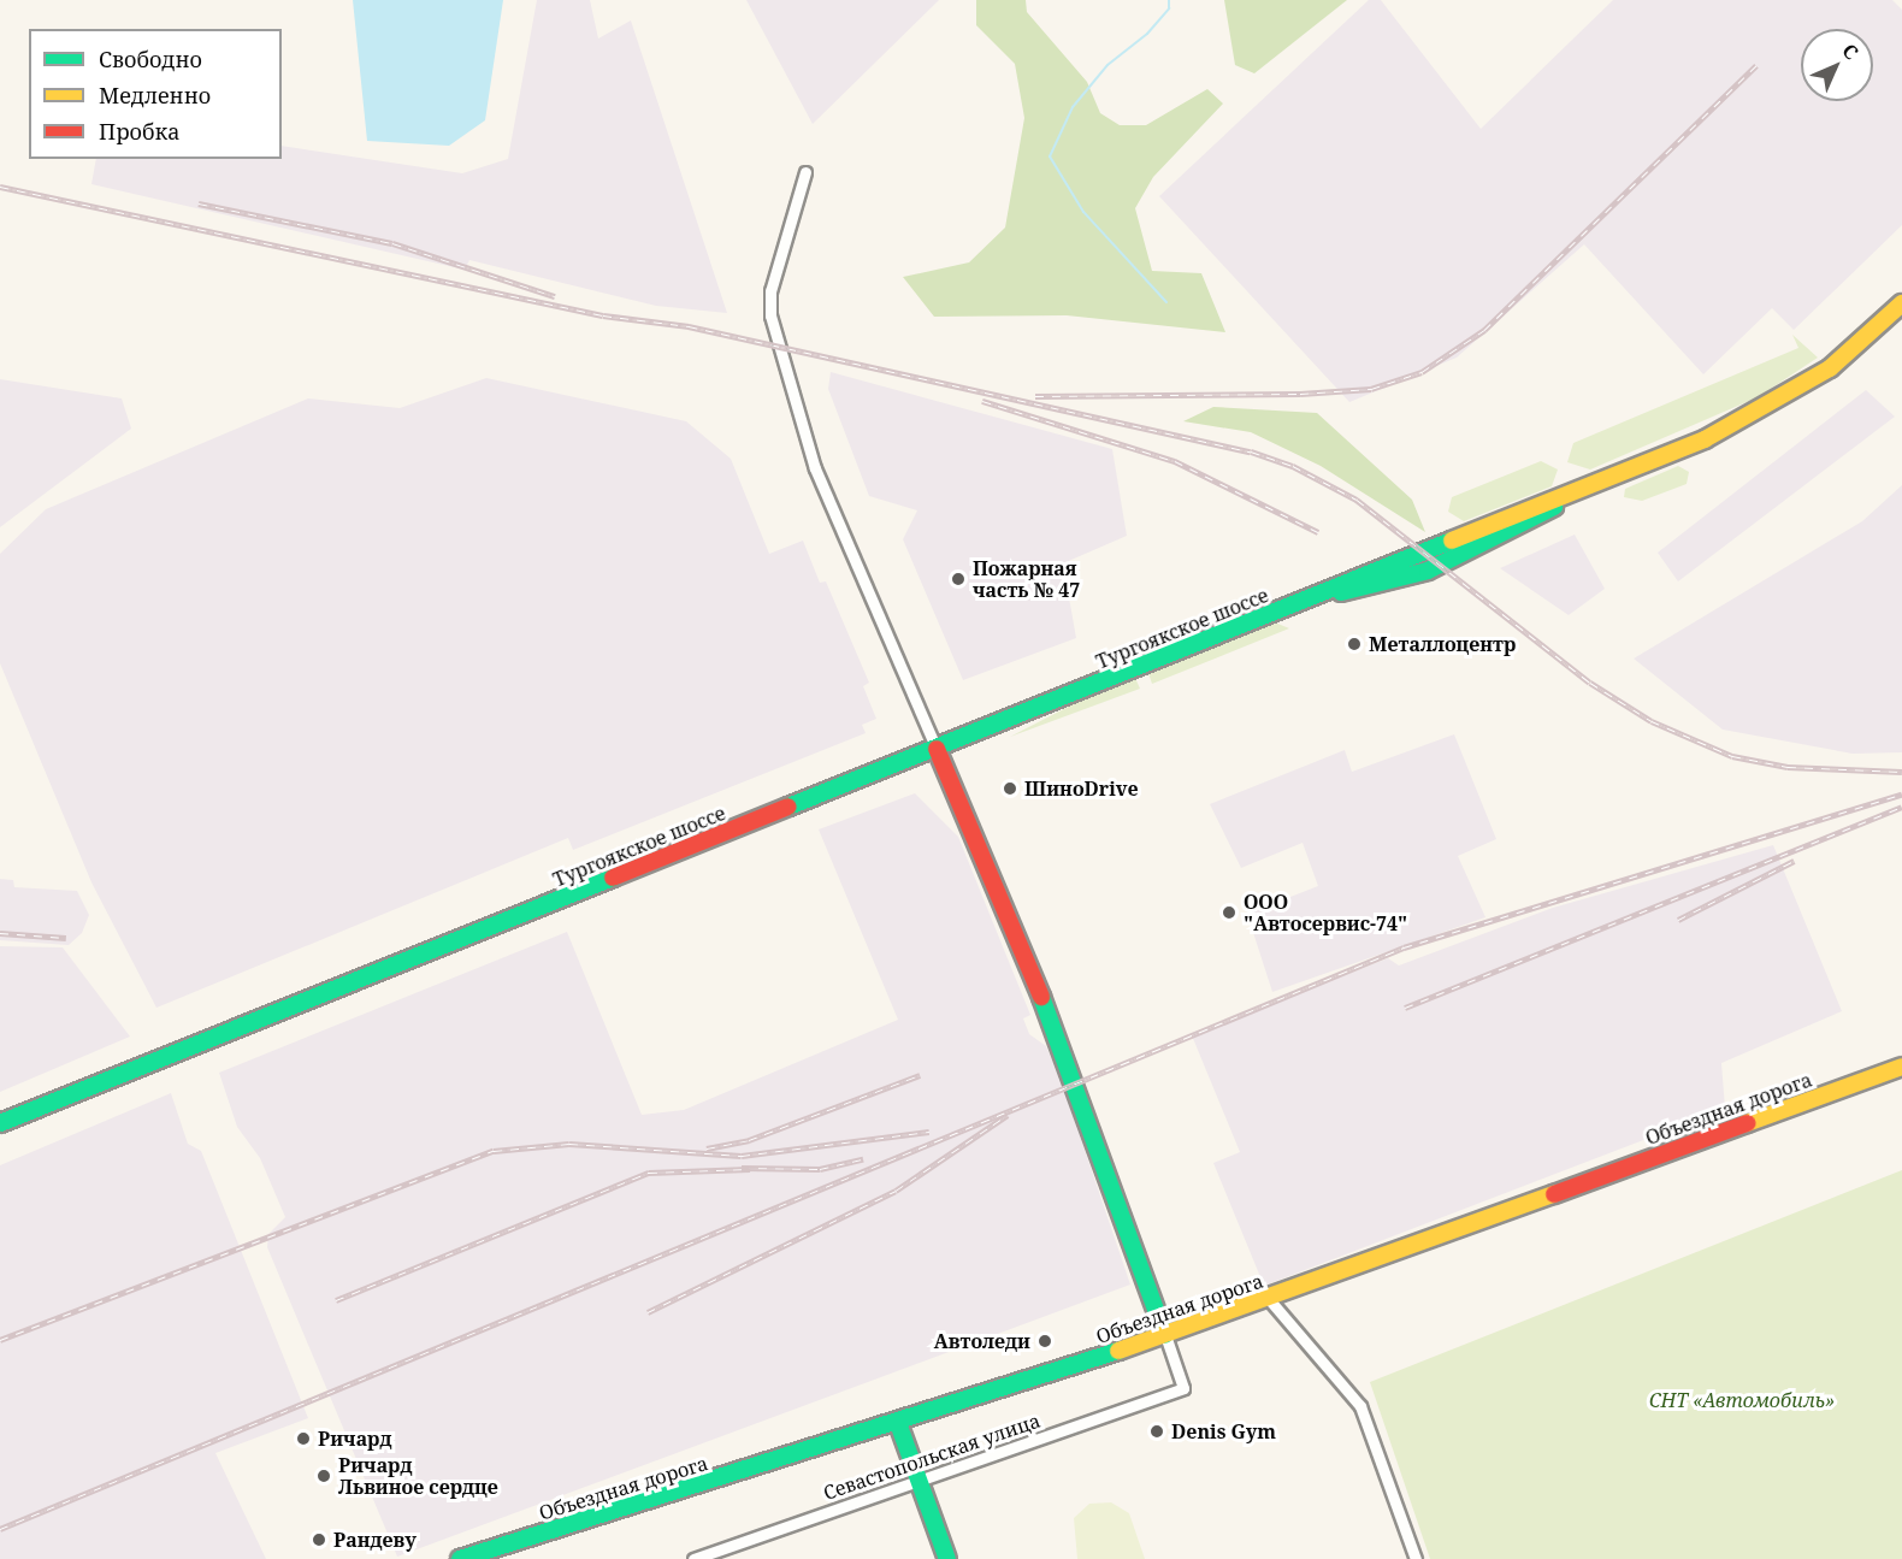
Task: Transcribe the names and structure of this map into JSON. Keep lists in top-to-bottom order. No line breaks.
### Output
{"streets":{"main road":["Тургоякское шоссе","Объездная дорога"],"street":["Севастопольская улица"]},"crossings":[["Объездная дорога","Севастопольская улица"]],"parks":["СНТ «Автомобиль»"],"places":["Пожарная часть № 47","Металлоцентр","ШиноDrive","ООО \"Автосервис-74\"","Автоледи","Denis Gym","Ричард","Ричард Львиное сердце","Рандеву"],"legend":["Свободно","Медленно","Пробка"],"north":"top right"}
